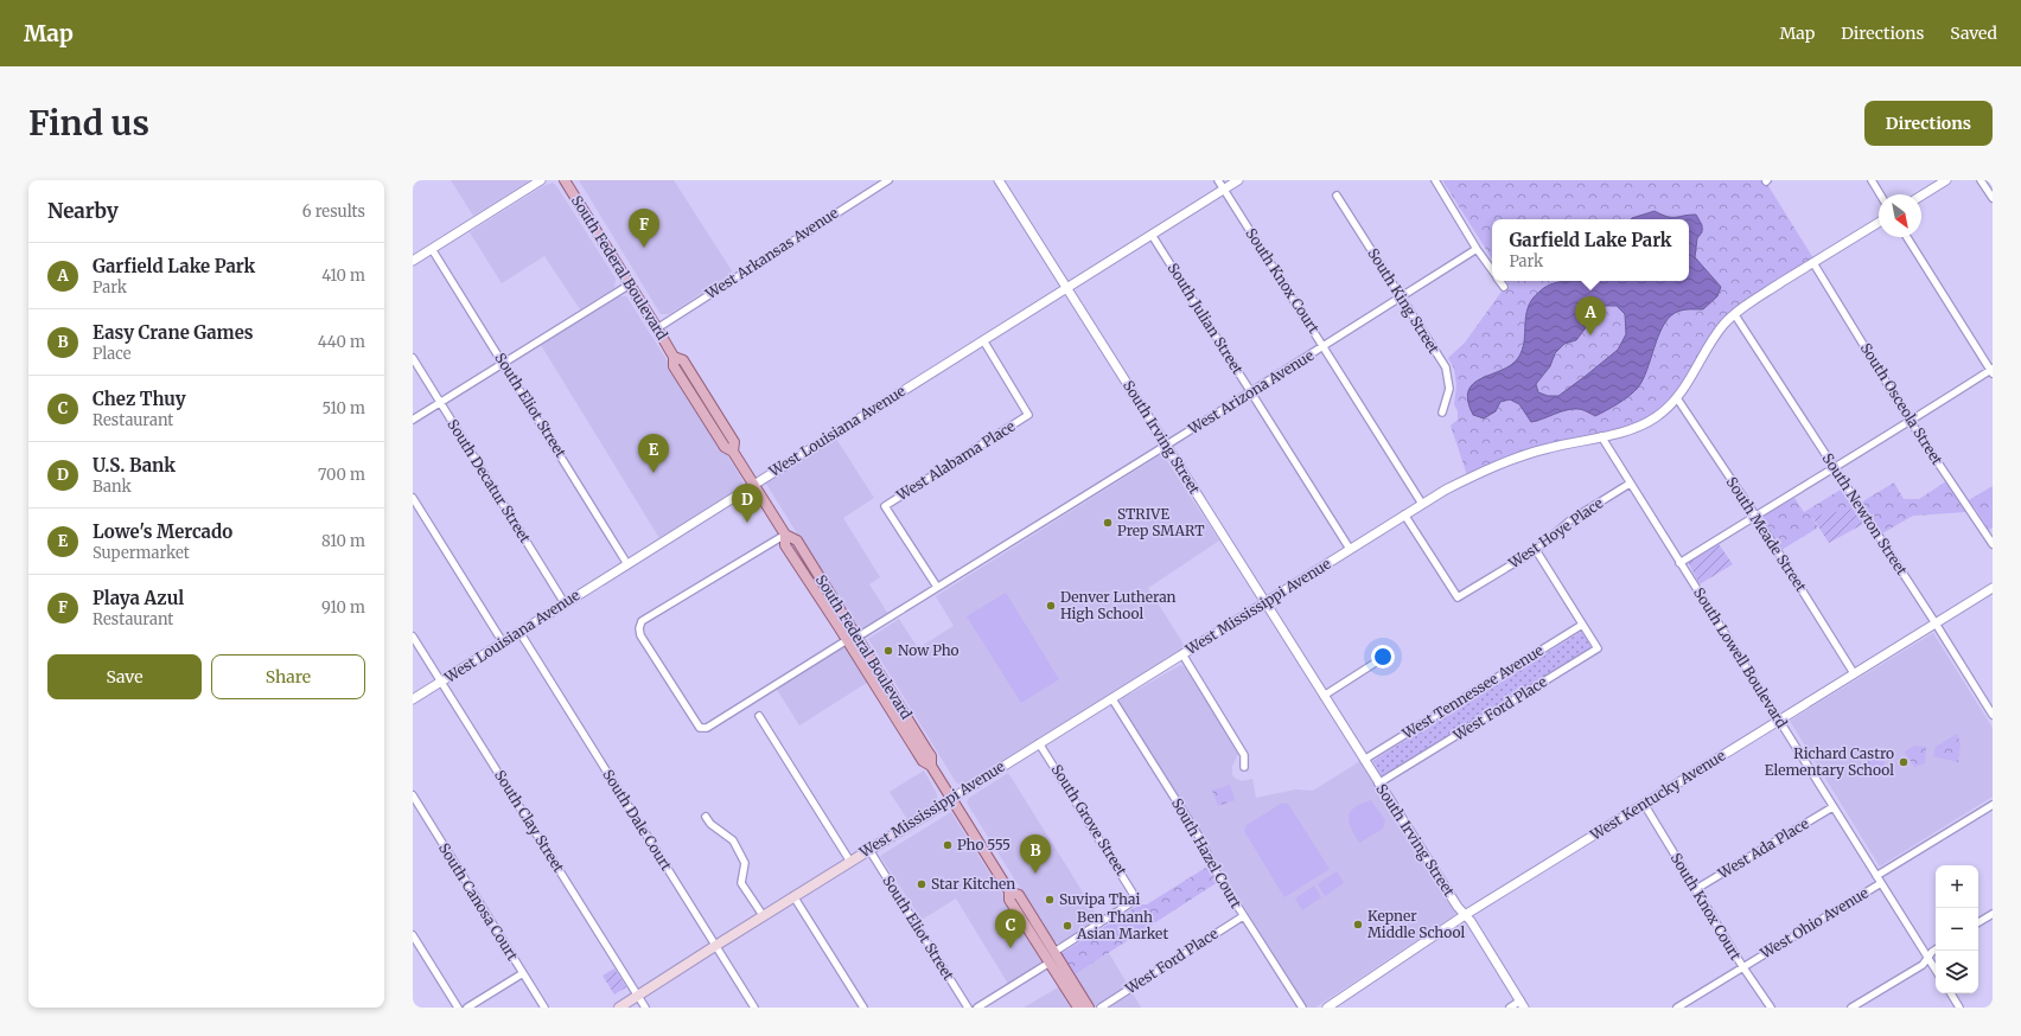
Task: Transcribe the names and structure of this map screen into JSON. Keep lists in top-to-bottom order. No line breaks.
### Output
{"streets":{"main road":["South Federal Boulevard","West Mississippi Avenue"],"street":["West Arkansas Avenue","South Knox Court","South King Street","South Julian Street","West Arizona Avenue","South Osceola Street","South Eliot Street","West Louisiana Avenue","South Irving Street","West Alabama Place","South Decatur Street","South Newton Street","West Hoye Place","South Meade Street","South Lowell Boulevard","West Tennessee Avenue","West Ford Place","West Kentucky Avenue","South Dale Court","South Grove Street","South Clay Street","West Ada Place","South Hazel Court","South Canosa Court","West Ohio Avenue"]},"crossings":[["West Arkansas Avenue","South Federal Boulevard"],["South Federal Boulevard","West Arizona Avenue"],["South Federal Boulevard","West Louisiana Avenue"],["South Federal Boulevard","West Mississippi Avenue"],["South Federal Boulevard","South Grove Street"],["South Knox Court","West Arizona Avenue"],["South Knox Court","West Louisiana Avenue"],["South Knox Court","West Mississippi Avenue"],["South Knox Court","West Kentucky Avenue"],["South Knox Court","West Ada Place"],["South Knox Court","West Ohio Avenue"],["South King Street","West Arizona Avenue"],["South Julian Street","West Arizona Avenue"],["South Julian Street","West Louisiana Avenue"],["South Julian Street","West Mississippi Avenue"],["West Arizona Avenue","South Irving Street"],["West Arizona Avenue","West Alabama Place"],["South Osceola Street","West Mississippi Avenue"],["South Eliot Street","West Louisiana Avenue"],["South Eliot Street","West Mississippi Avenue"],["West Louisiana Avenue","South Irving Street"],["West Louisiana Avenue","West Alabama Place"],["West Louisiana Avenue","South Decatur Street"],["West Louisiana Avenue","South Dale Court"],["West Louisiana Avenue","South Clay Street"],["South Irving Street","West Mississippi Avenue"],["South Irving Street","West Tennessee Avenue"],["South Irving Street","West Ford Place"],["South Irving Street","West Kentucky Avenue"],["South Newton Street","West Mississippi Avenue"],["South Newton Street","West Kentucky Avenue"],["West Hoye Place","West Mississippi Avenue"],["West Hoye Place","South Lowell Boulevard"],["South Meade Street","West Mississippi Avenue"],["South Meade Street","West Kentucky Avenue"],["West Mississippi Avenue","South Lowell Boulevard"],["West Mississippi Avenue","South Dale Court"],["West Mississippi Avenue","South Grove Street"],["West Mississippi Avenue","South Clay Street"],["West Mississippi Avenue","South Hazel Court"],["South Lowell Boulevard","West Kentucky Avenue"],["South Lowell Boulevard","West Ada Place"],["South Lowell Boulevard","West Ohio Avenue"],["West Tennessee Avenue","West Ford Place"],["West Ford Place","South Hazel Court"]],"places":["STRIVE Prep SMART","Denver Lutheran High School","Now Pho","Richard Castro Elementary School","Pho 555","Star Kitchen","Suvipa Thai","Kepner Middle School","Ben Thanh Asian Market"],"north":"bottom right","page":{"header":"Map","nav":["Map","Directions","Saved"],"buttons":["Directions",["Save","Share"]],"title":"Find us","heading":["Nearby","6 results"],"pins":["F","A","E","D","B","C"],"popup":["Garfield Lake Park","Park"],"list":[{"mark":"A","name":"Garfield Lake Park","note":"Park","value":"410 m"},{"mark":"B","name":"Easy Crane Games","note":"Place","value":"440 m"},{"mark":"C","name":"Chez Thuy","note":"Restaurant","value":"510 m"},{"mark":"D","name":"U.S. Bank","note":"Bank","value":"700 m"},{"mark":"E","name":"Lowe's Mercado","note":"Supermarket","value":"810 m"},{"mark":"F","name":"Playa Azul","note":"Restaurant","value":"910 m"}],"map_buttons":["+","−"]}}
